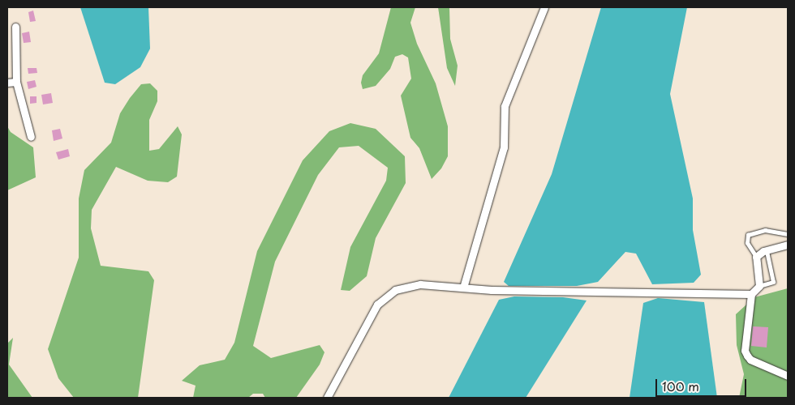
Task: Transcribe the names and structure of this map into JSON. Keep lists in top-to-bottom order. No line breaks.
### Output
{"scale_bar":"100 m"}
